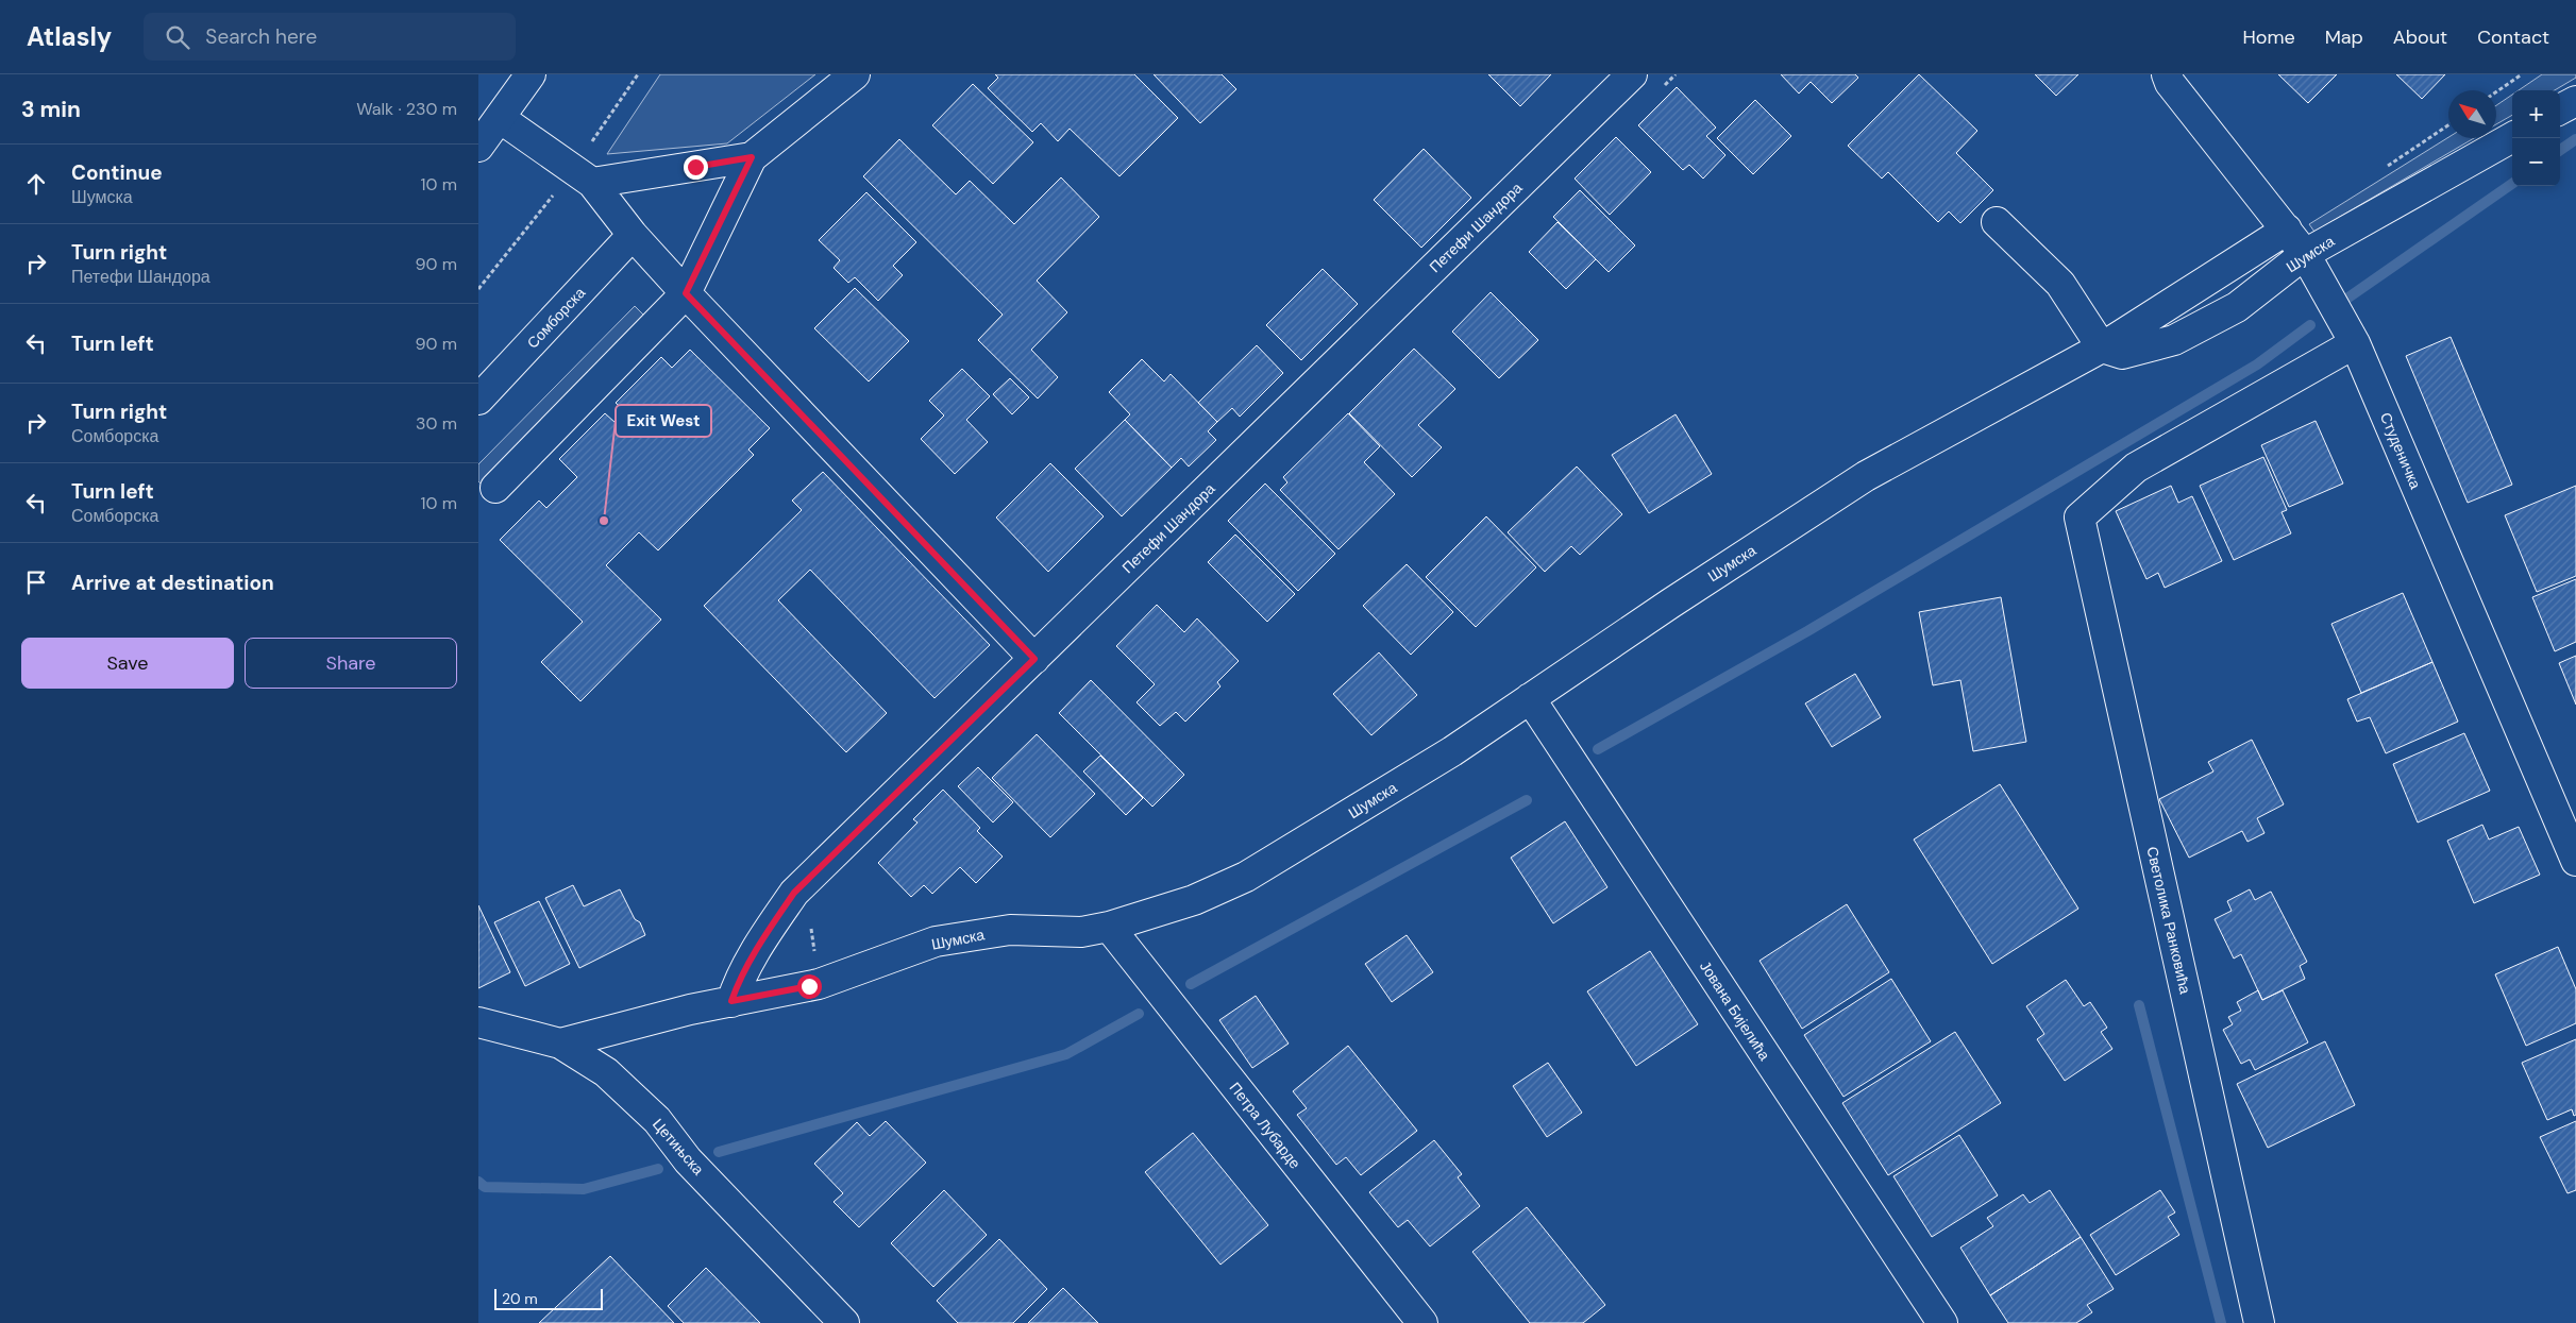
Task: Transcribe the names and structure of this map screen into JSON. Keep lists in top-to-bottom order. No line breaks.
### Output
{"streets":{"street":["Петефи Шандора","Шумска","Сомборска","Студеничка","Светолика Ранковића","Јована Бијелића","Петра Лубарде","Цетињска"]},"crossings":[["Петефи Шандора","Шумска"],["Шумска","Студеничка"],["Шумска","Јована Бијелића"],["Шумска","Петра Лубарде"],["Шумска","Цетињска"],["Студеничка","Светолика Ранковића"]],"places":["Exit West"],"scale_bar":"20 m","north":"top left","page":{"header":"Atlasly","search":"Search here","nav":["Home","Map","About","Contact"],"heading":["3 min","Walk · 230 m"],"map_buttons":["+","−"],"list":[["Continue","Шумска","10 m"],["Turn right","Петефи Шандора","90 m"],["Turn left","90 m"],["Turn right","Сомборска","30 m"],["Turn left","Сомборска","10 m"],"Arrive at destination"],"buttons":["Save","Share"],"scale":"20 m"}}
